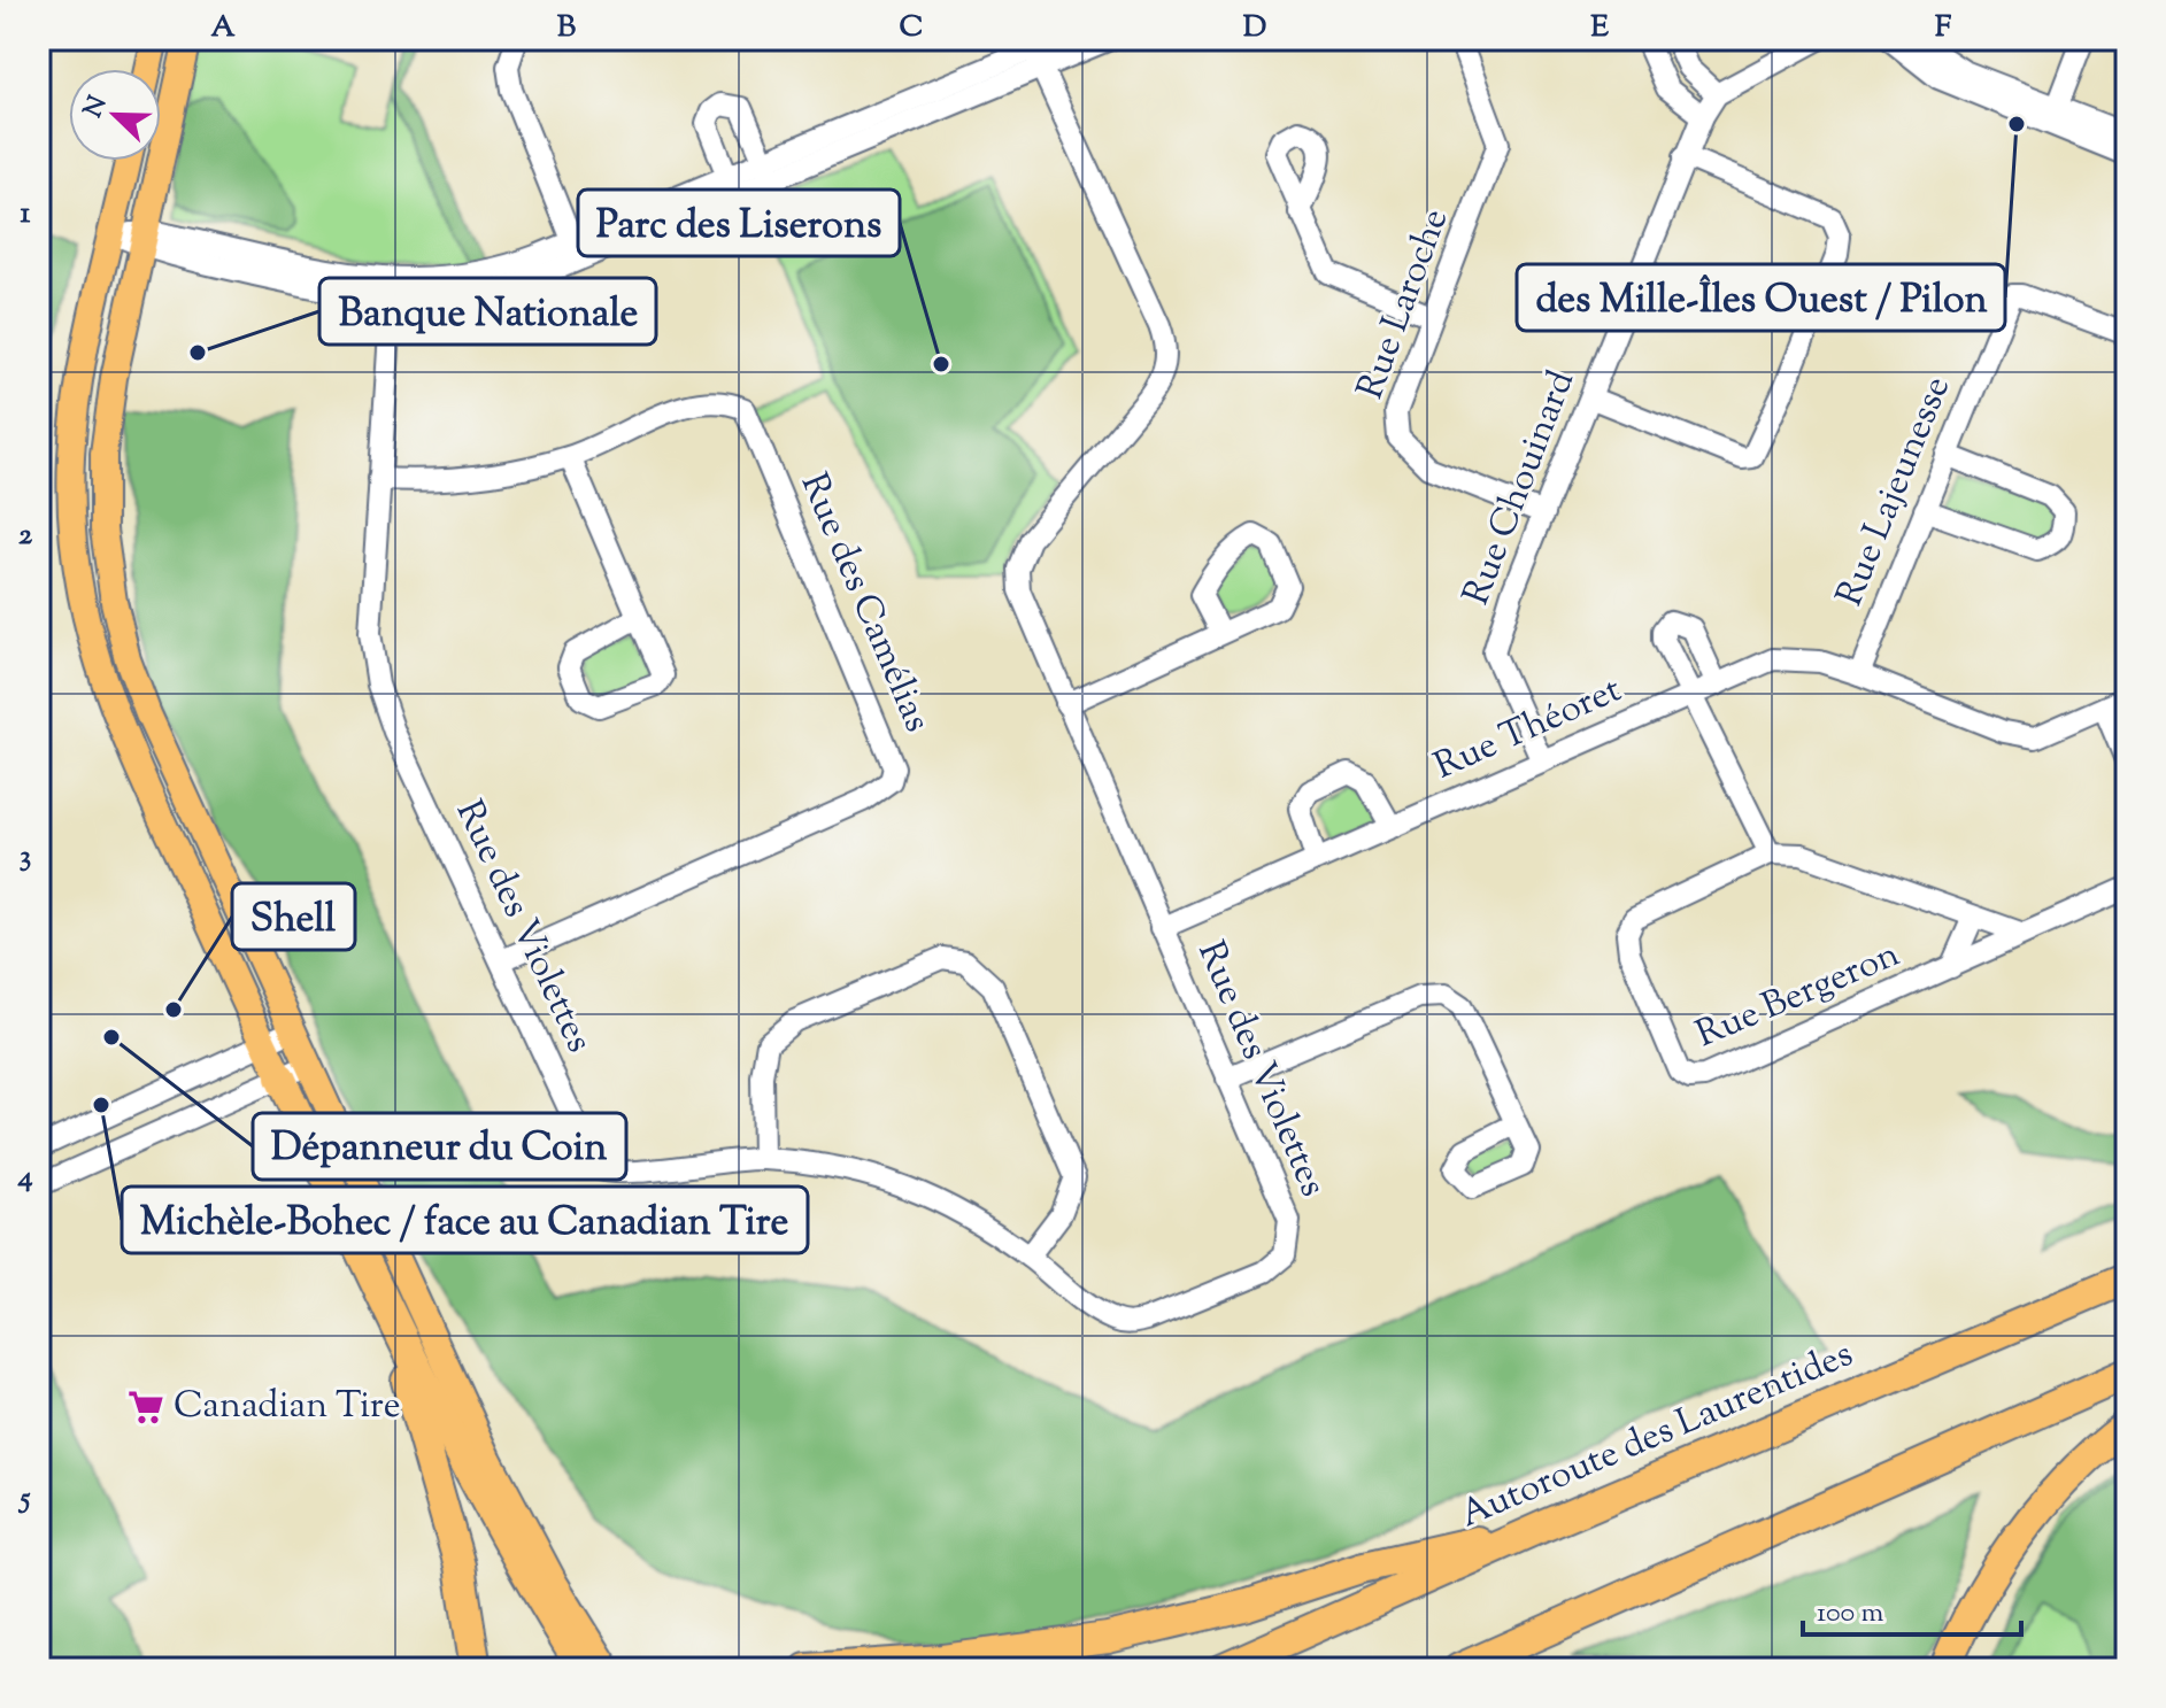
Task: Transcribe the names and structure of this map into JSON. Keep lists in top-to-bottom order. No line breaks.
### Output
{"streets":{"highway":["Autoroute des Laurentides"],"street":["Rue Laroche","Rue Chouinard","Rue Lajeunesse","Rue des Camélias","Rue Théoret","Rue des Violettes","Rue Bergeron"]},"crossings":[["Rue Laroche","Rue Chouinard"],["Rue Chouinard","Rue Théoret"],["Rue Lajeunesse","Rue Théoret"],["Rue des Camélias","Rue des Violettes"],["Rue Théoret","Rue des Violettes"]],"places":{"other":["des Mille-Îles Ouest / Pilon","Banque Nationale","Parc des Liserons","Shell","Dépanneur du Coin","Michèle-Bohec / face au Canadian Tire"],"supermarket":["Canadian Tire"]},"scale_bar":"100 m","north":"top left","grid":{"columns":["A","B","C","D","E","F"],"rows":["1","2","3","4","5"]}}
